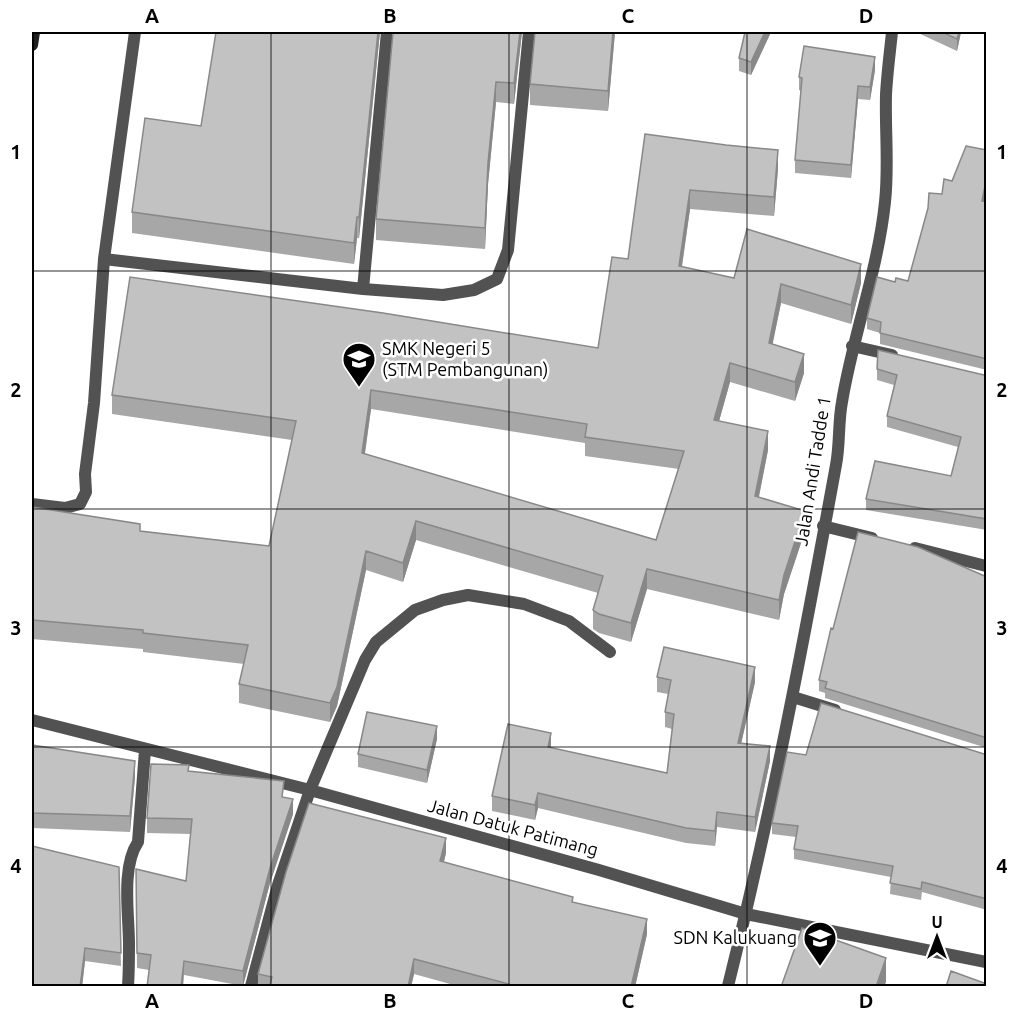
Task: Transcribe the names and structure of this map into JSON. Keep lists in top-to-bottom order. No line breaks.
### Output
{"streets":{"street":["Jalan Andi Tadde 1","Jalan Datuk Patimang"]},"crossings":[["Jalan Andi Tadde 1","Jalan Datuk Patimang"]],"places":{"school or university":["SMK Negeri 5 (STM Pembangunan)","SDN Kalukuang"]},"north":"top","grid":{"columns":["A","B","C","D"],"rows":["1","2","3","4"]}}
